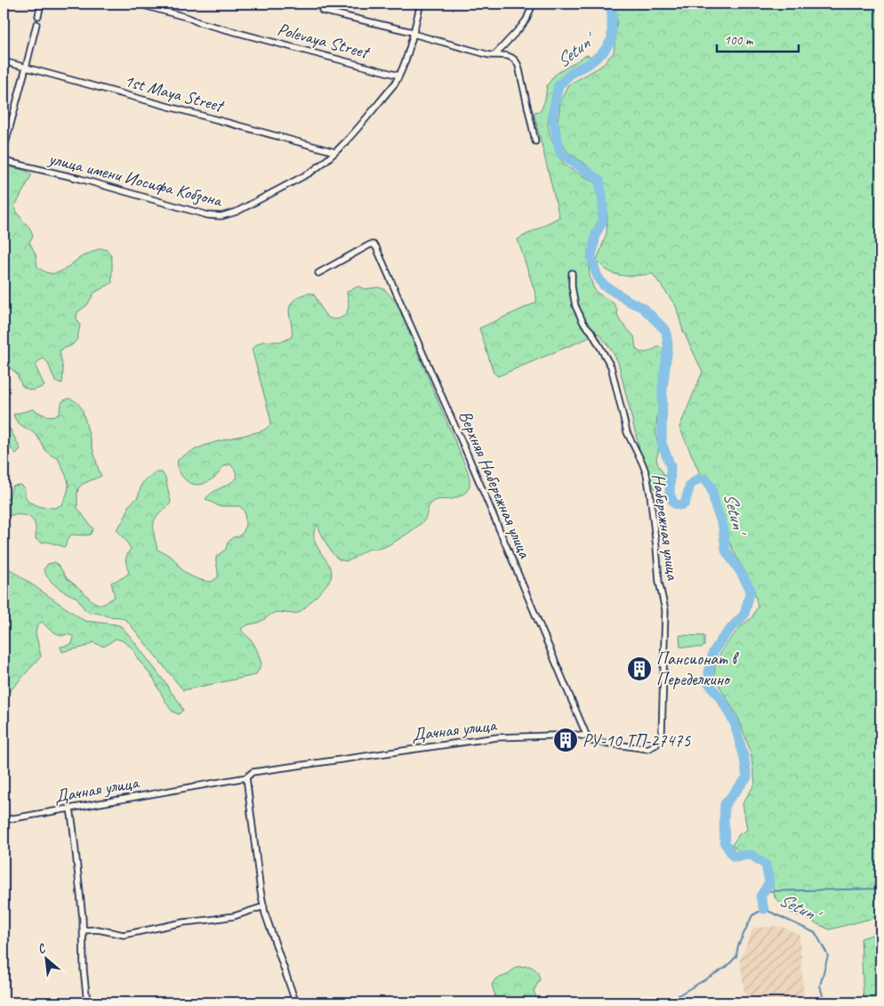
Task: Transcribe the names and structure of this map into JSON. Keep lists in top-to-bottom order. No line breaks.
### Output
{"streets":{"street":["Polevaya Street","1st Maya Street","улица имени Иосифа Кобзона","Верхняя Набережная улица","Набережная улица","Дачная улица"]},"crossings":[["Polevaya Street","улица имени Иосифа Кобзона"],["1st Maya Street","улица имени Иосифа Кобзона"],["Верхняя Набережная улица","Дачная улица"],["Набережная улица","Дачная улица"]],"water":["Setun'"],"places":{"building":["Пансионат в Переделкино","РУ-10 ТП-27475"]},"scale_bar":"100 m","north":"top left"}
